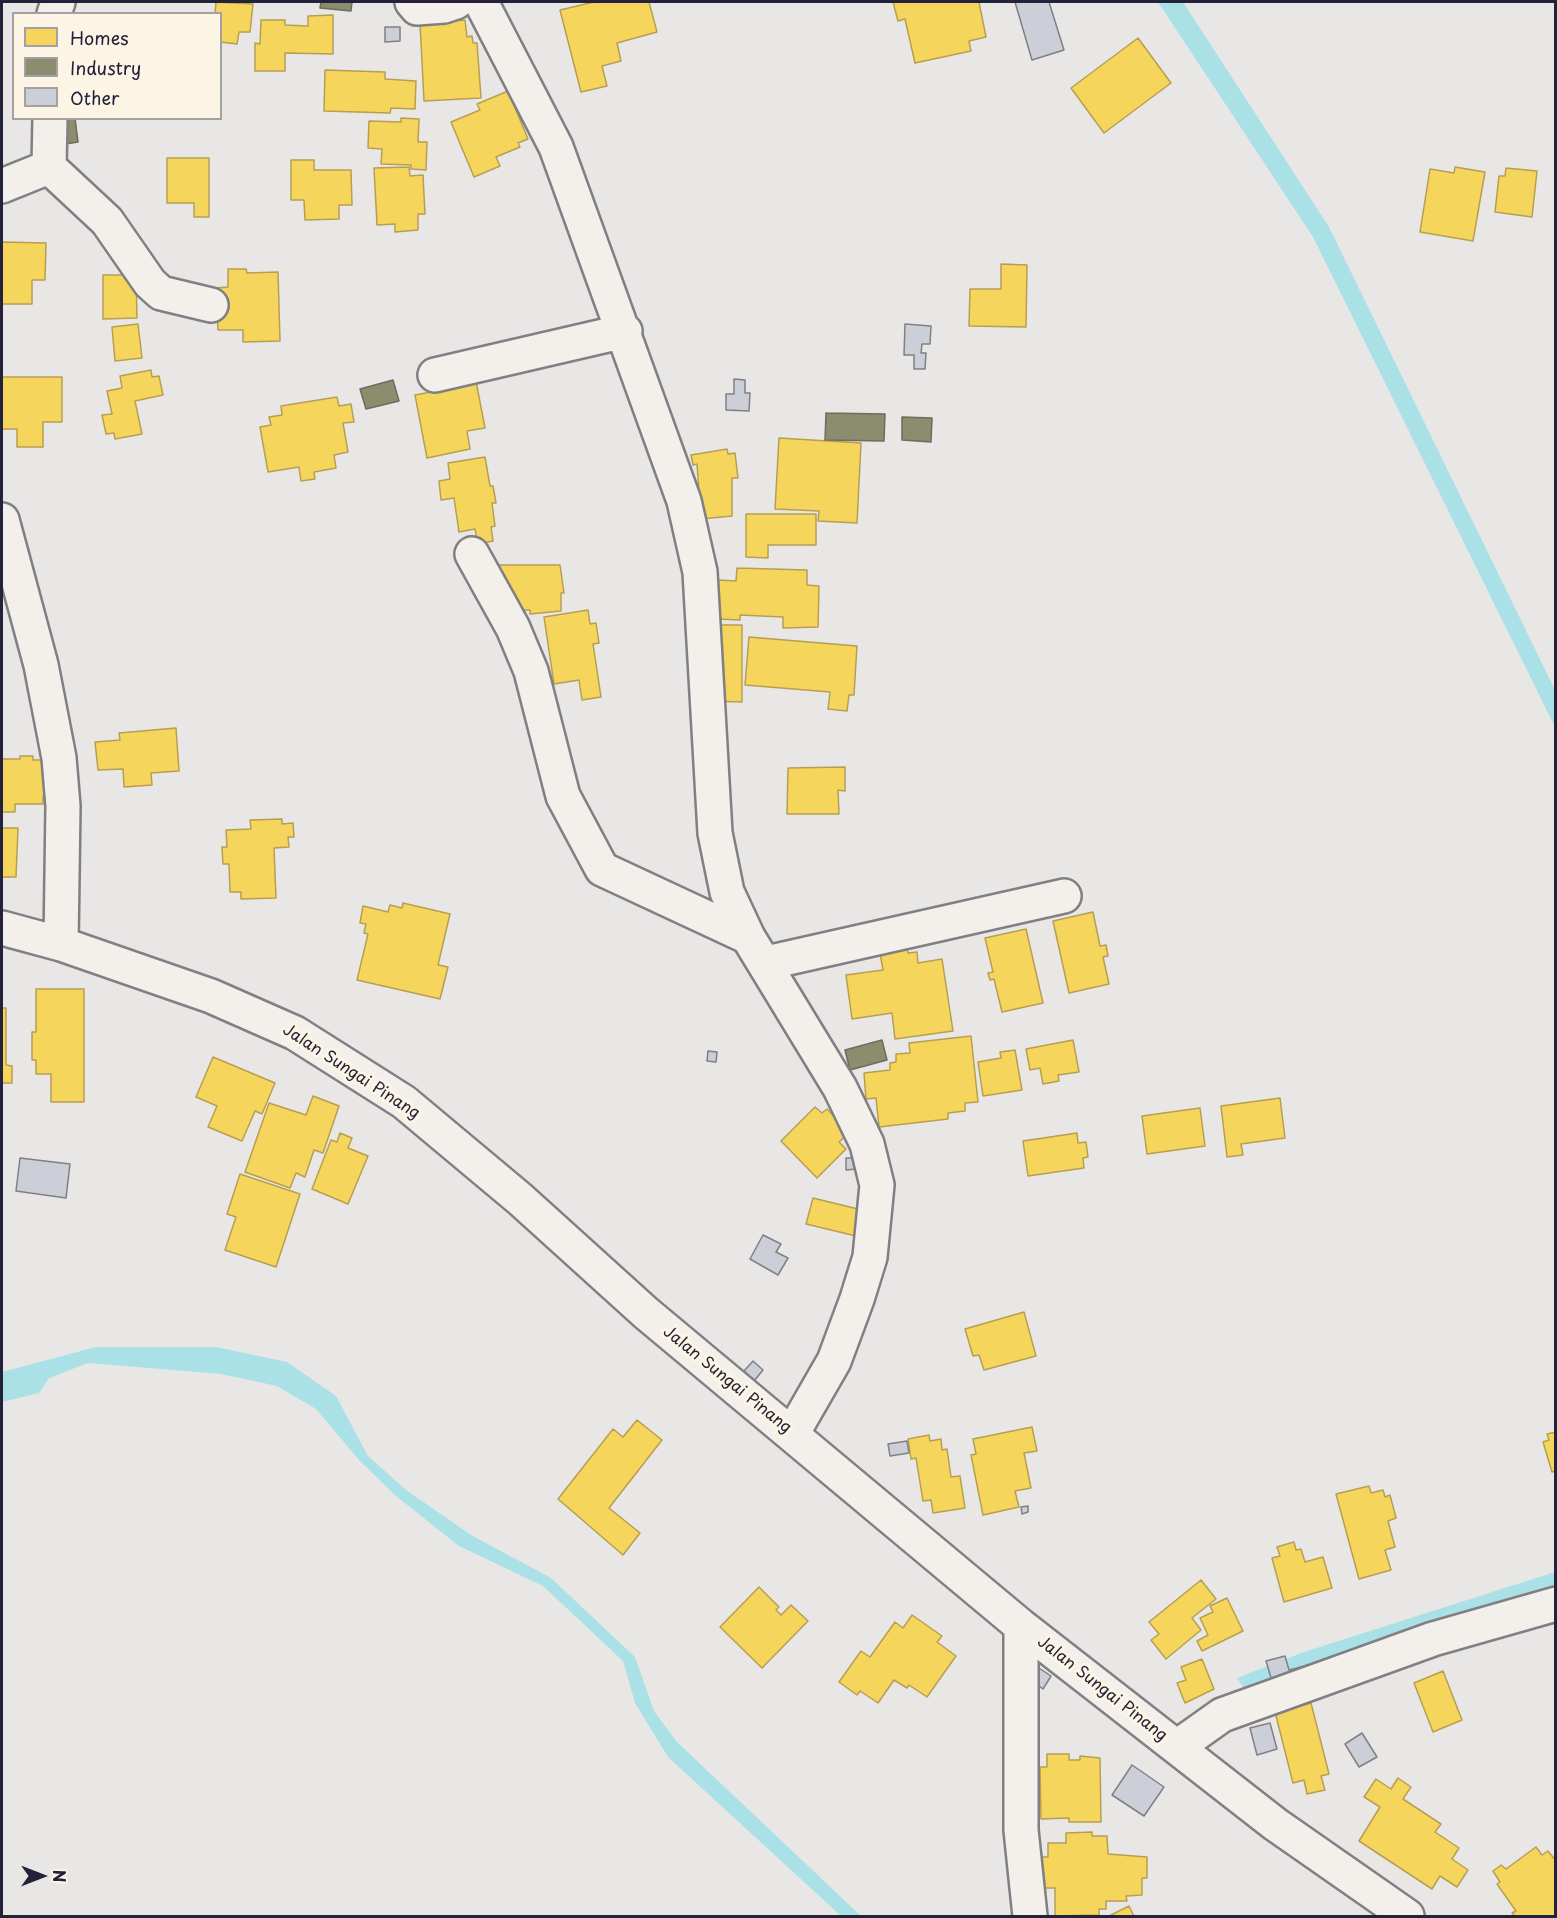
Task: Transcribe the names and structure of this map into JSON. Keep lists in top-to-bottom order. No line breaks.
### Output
{"streets":{"street":["Jalan Sungai Pinang"]},"legend":["Homes","Industry","Other"],"north":"right"}
